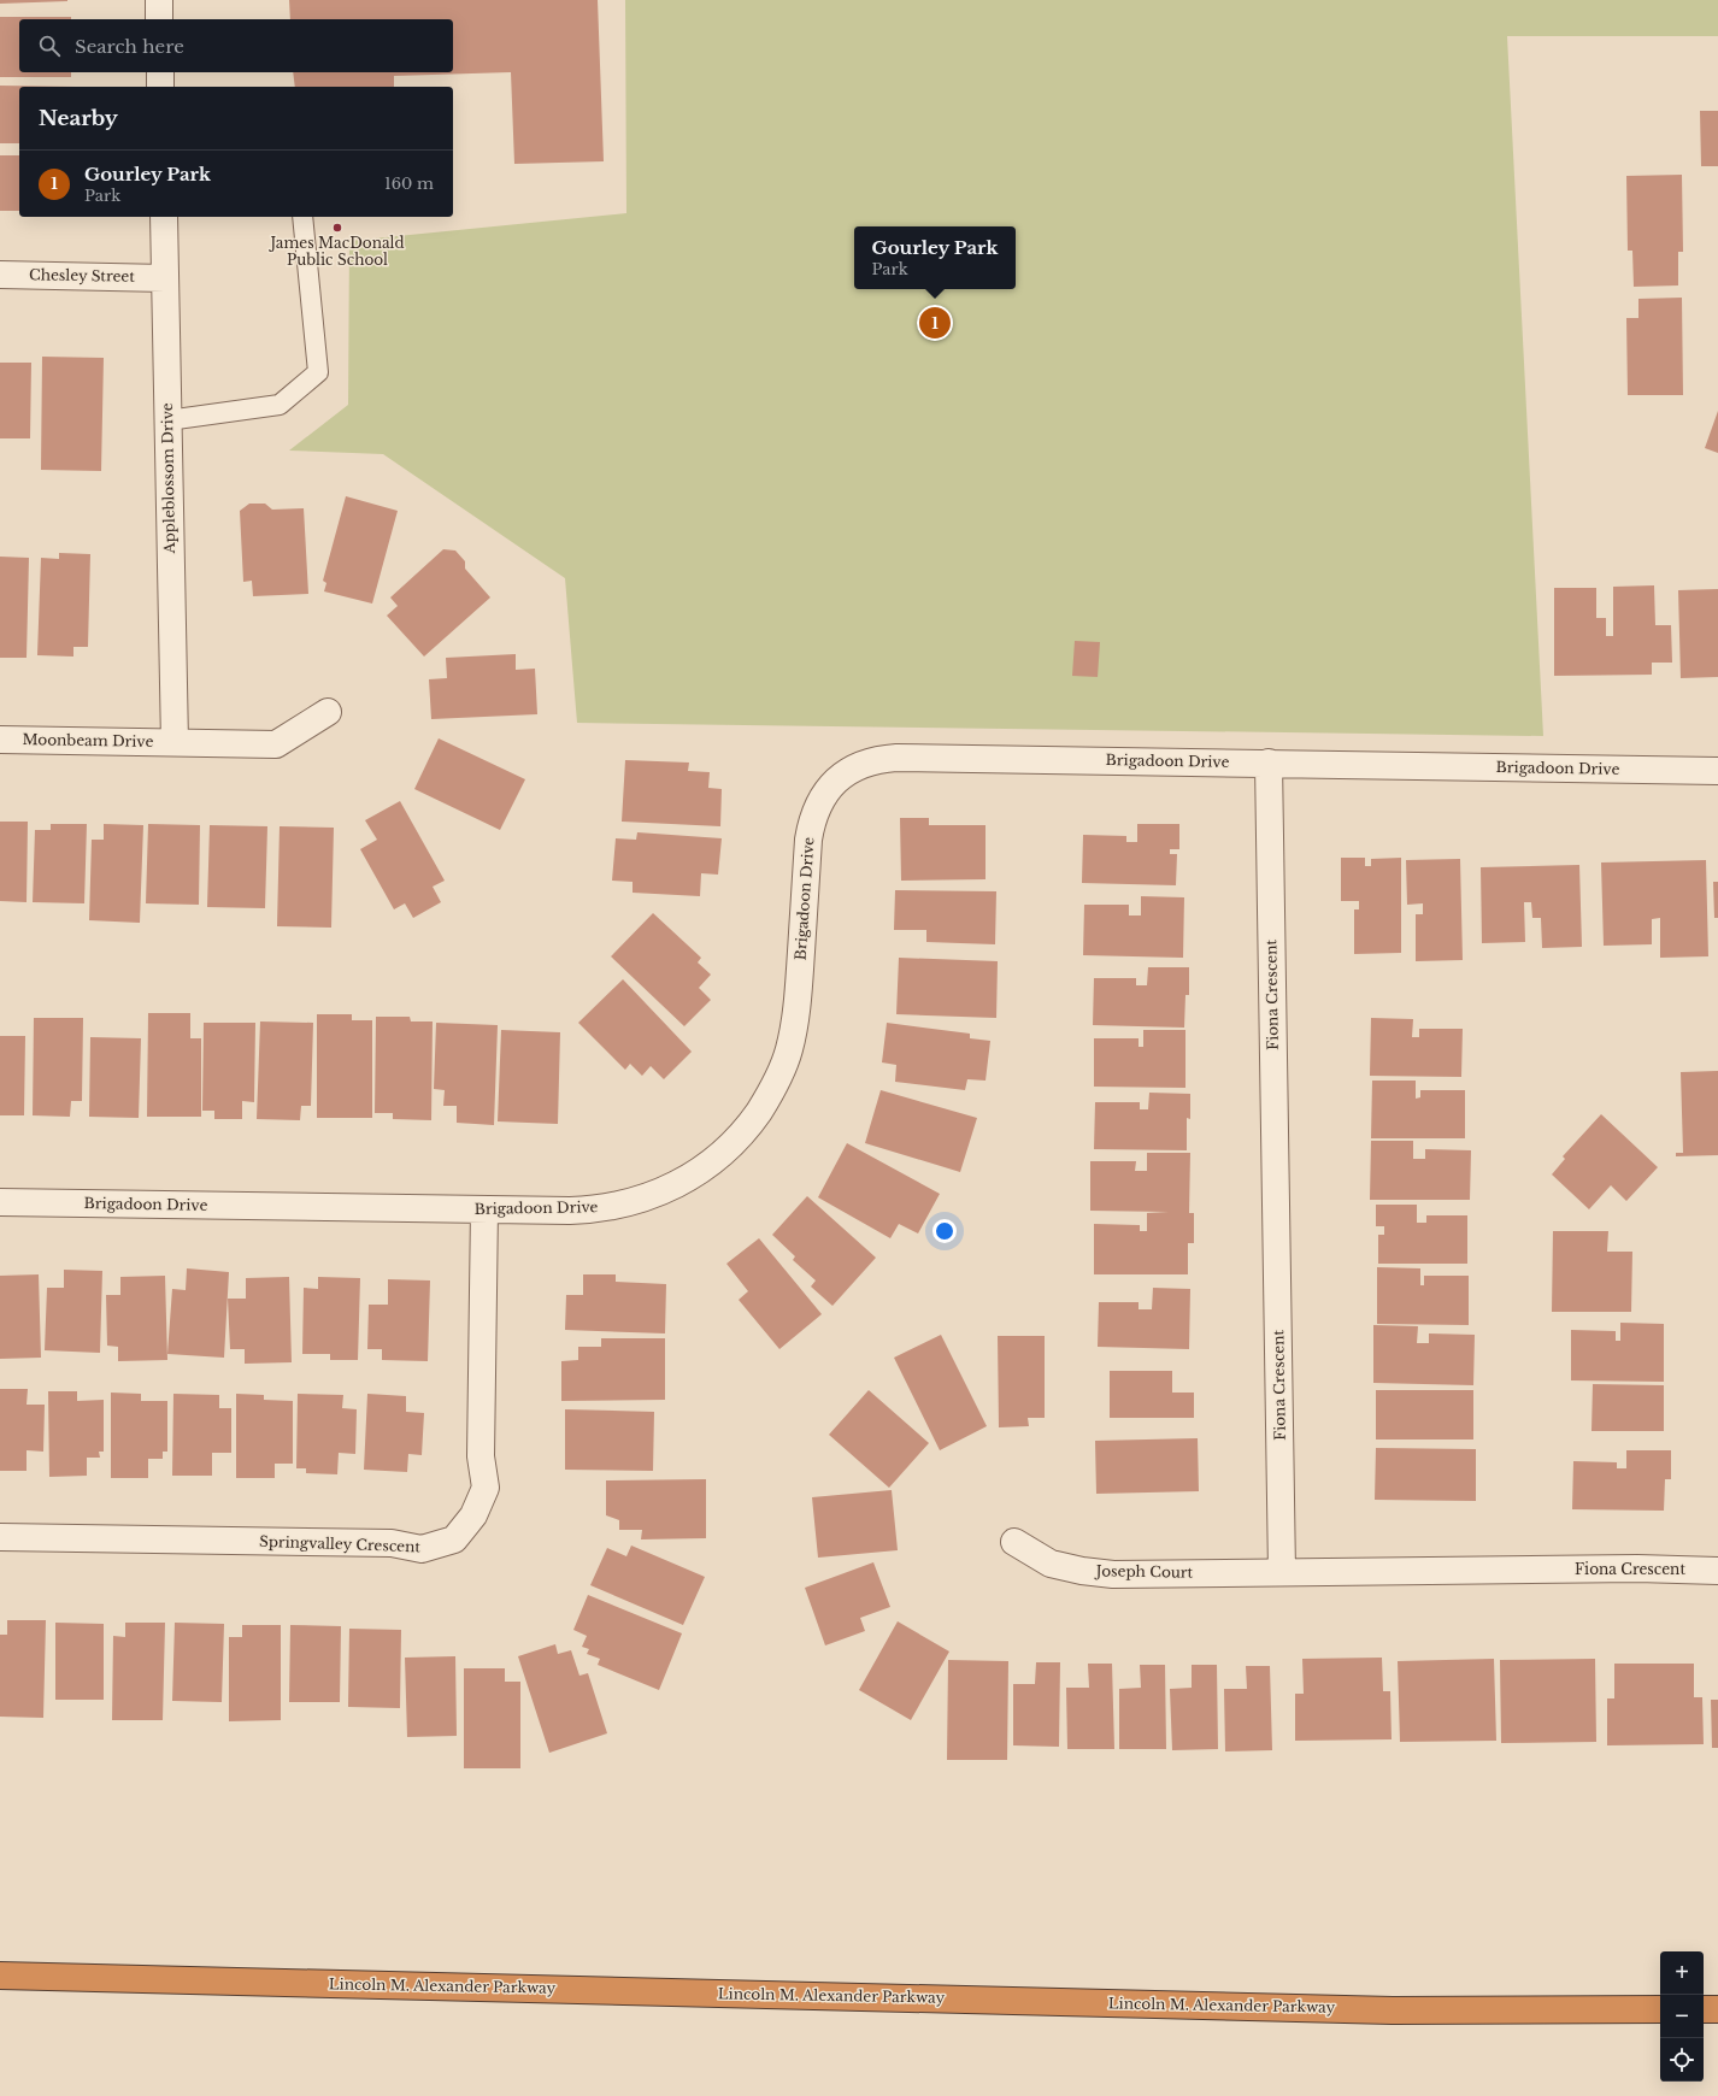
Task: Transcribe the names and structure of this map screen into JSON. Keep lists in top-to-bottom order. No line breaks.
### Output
{"streets":{"highway":["Lincoln M. Alexander Parkway"],"street":["Chesley Street","Appleblossom Drive","Moonbeam Drive","Brigadoon Drive","Fiona Crescent","Springvalley Crescent","Joseph Court"]},"crossings":[["Chesley Street","Appleblossom Drive"],["Appleblossom Drive","Moonbeam Drive"],["Brigadoon Drive","Fiona Crescent"],["Brigadoon Drive","Springvalley Crescent"],["Fiona Crescent","Joseph Court"]],"places":["James MacDonald Public School"],"page":{"search":"Search here","heading":"Nearby","list":[{"mark":"1","name":"Gourley Park","note":"Park","value":"160 m"}],"popup":["Gourley Park","Park"],"pins":"1","map_buttons":["+","−"]}}
